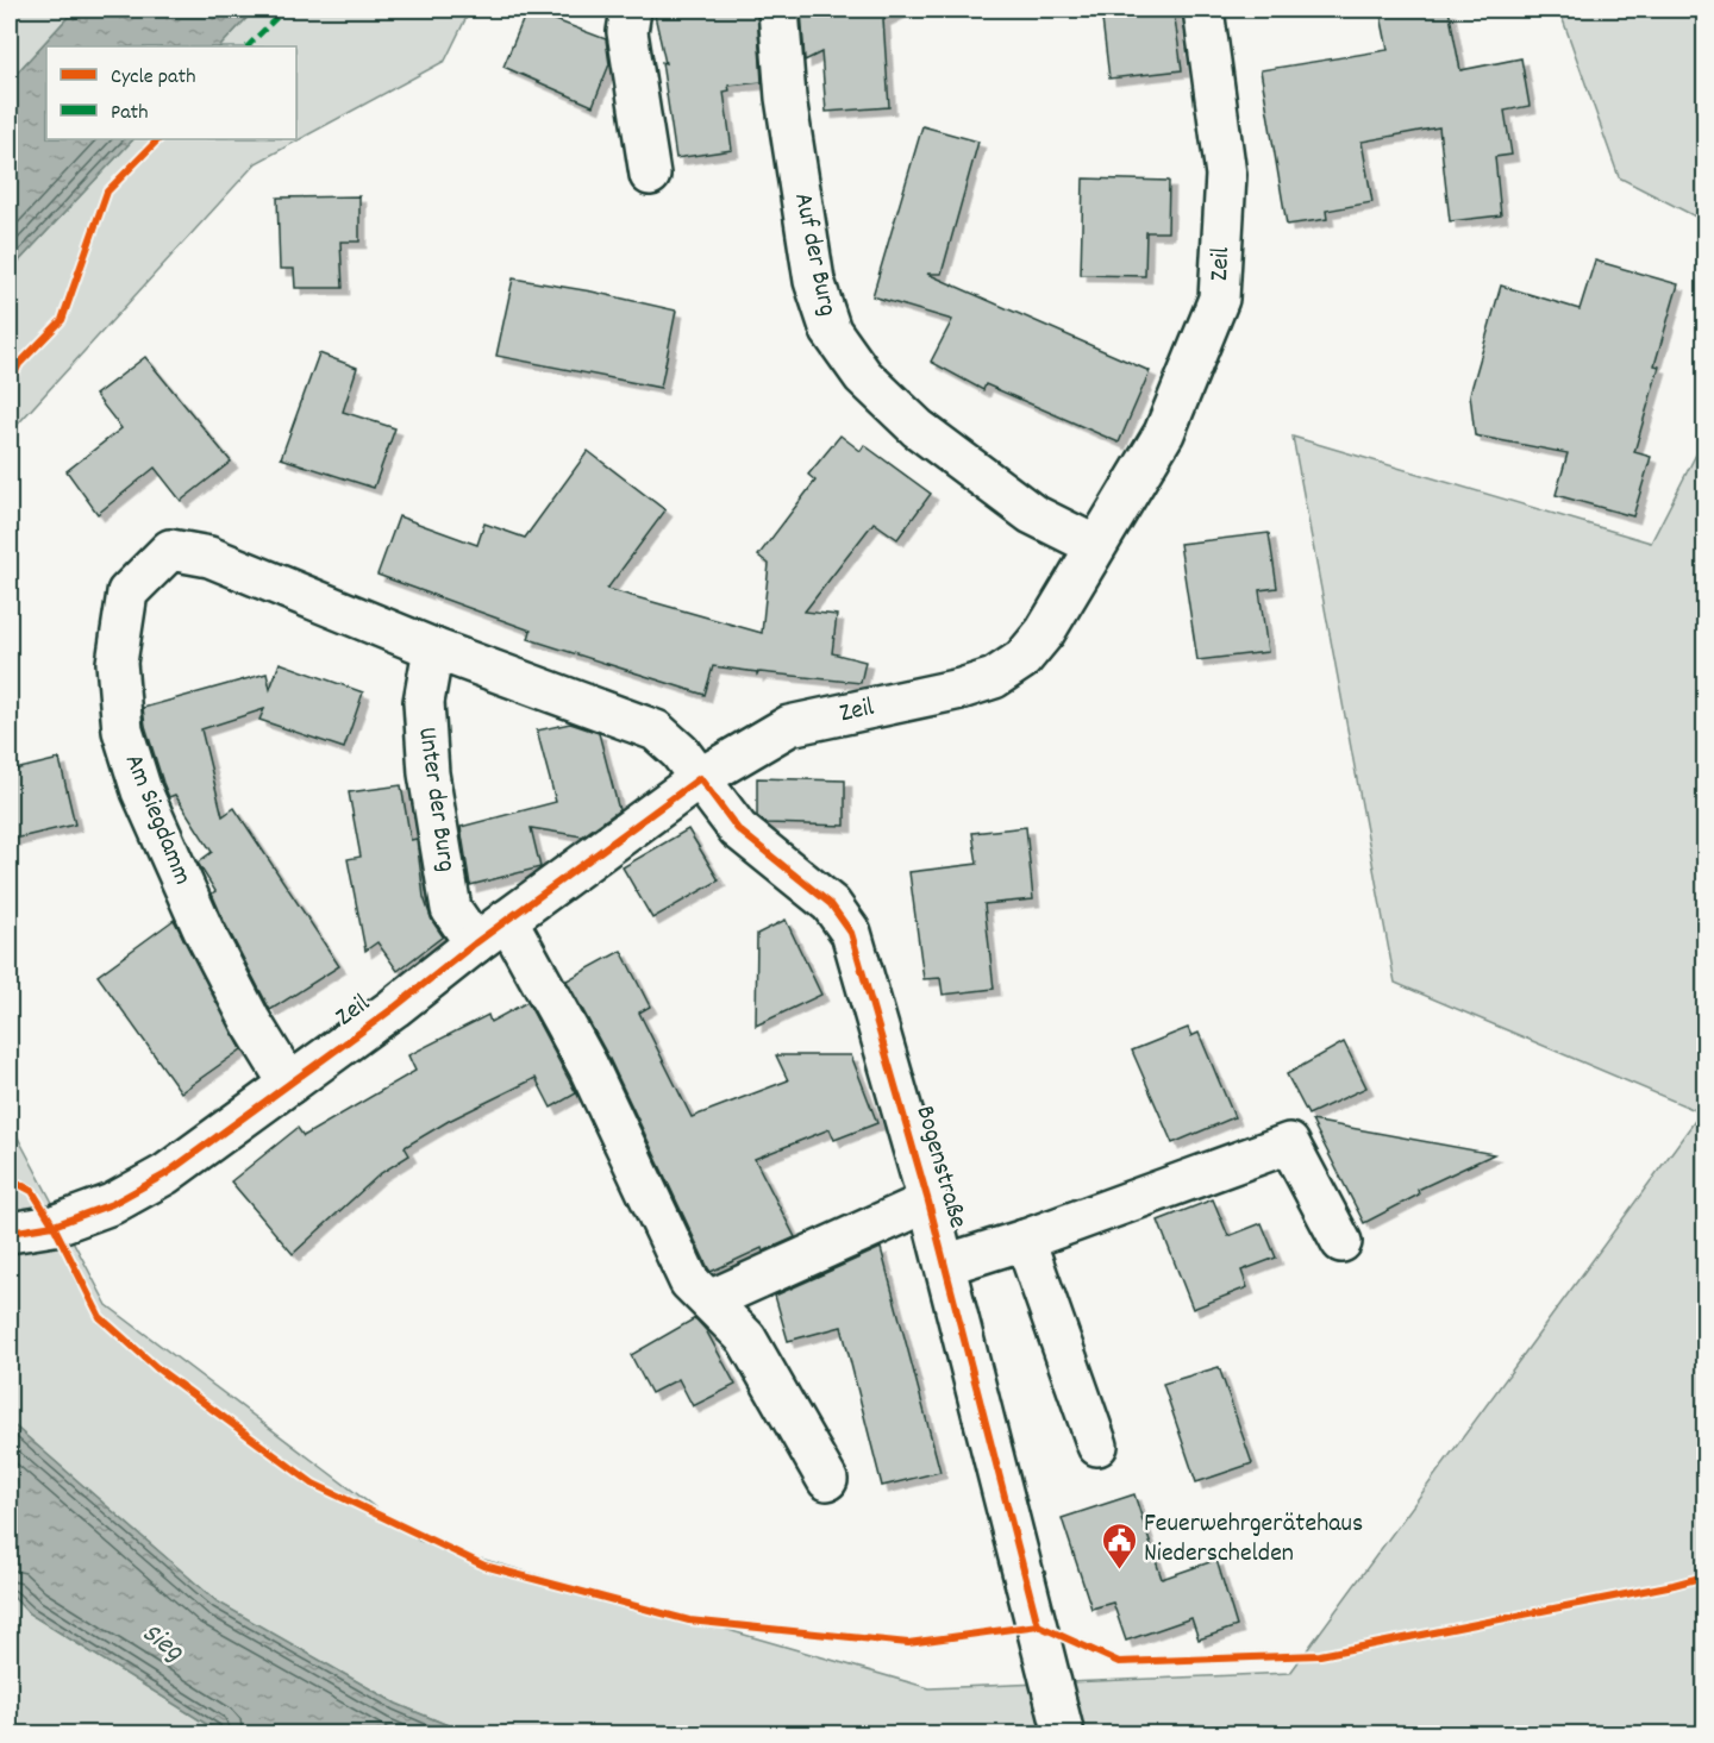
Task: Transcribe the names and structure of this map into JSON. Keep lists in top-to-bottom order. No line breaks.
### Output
{"streets":{"street":["Auf der Burg","Zeil","Unter der Burg","Am Siegdamm","Bogenstraße"]},"crossings":[["Auf der Burg","Zeil"],["Zeil","Unter der Burg"],["Zeil","Am Siegdamm"],["Zeil","Bogenstraße"],["Unter der Burg","Am Siegdamm"]],"water":["Sieg"],"places":{"public building":["Feuerwehrgerätehaus Niederschelden"]},"legend":["Cycle path","Path"]}
